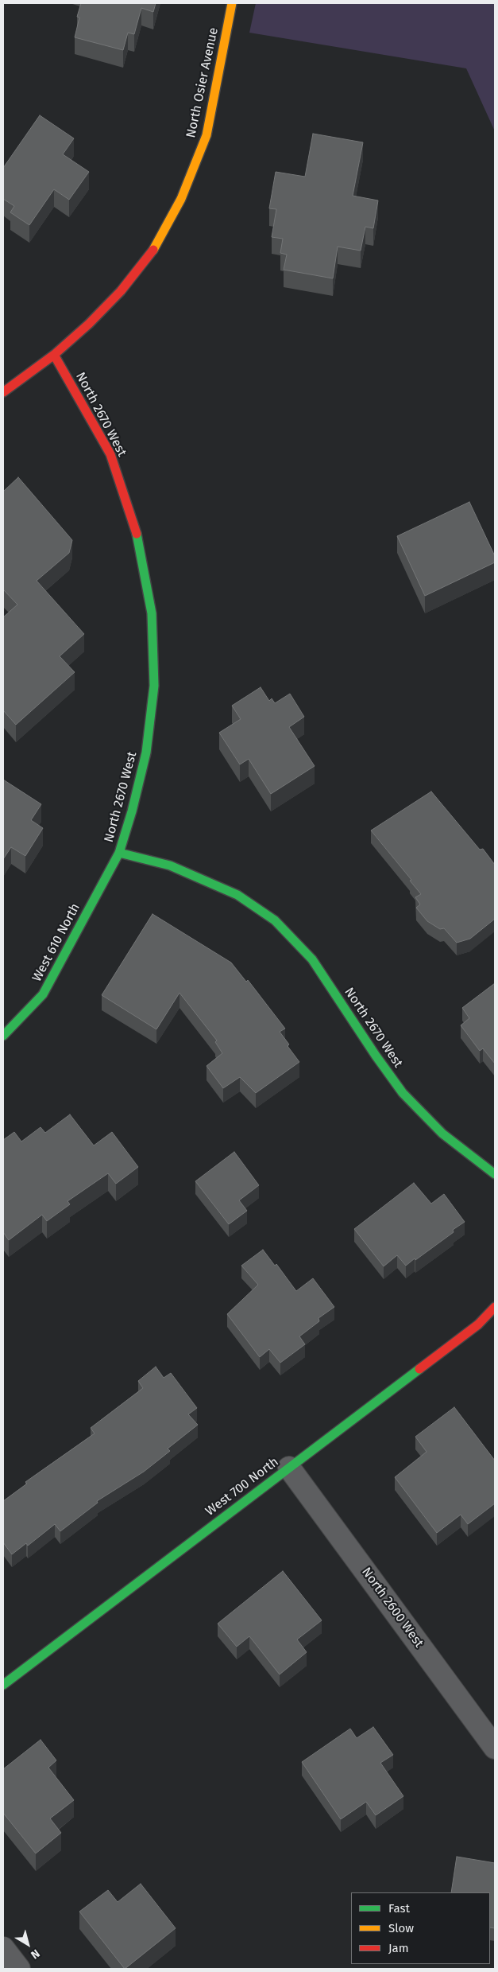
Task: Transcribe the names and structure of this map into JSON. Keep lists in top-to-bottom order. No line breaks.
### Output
{"streets":{"street":["North Osier Avenue","North 2670 West","West 610 North","West 700 North","North 2600 West"]},"crossings":[["North Osier Avenue","North 2670 West"],["North 2670 West","West 610 North"],["West 700 North","North 2600 West"]],"legend":["Fast","Slow","Jam"],"north":"bottom right"}
